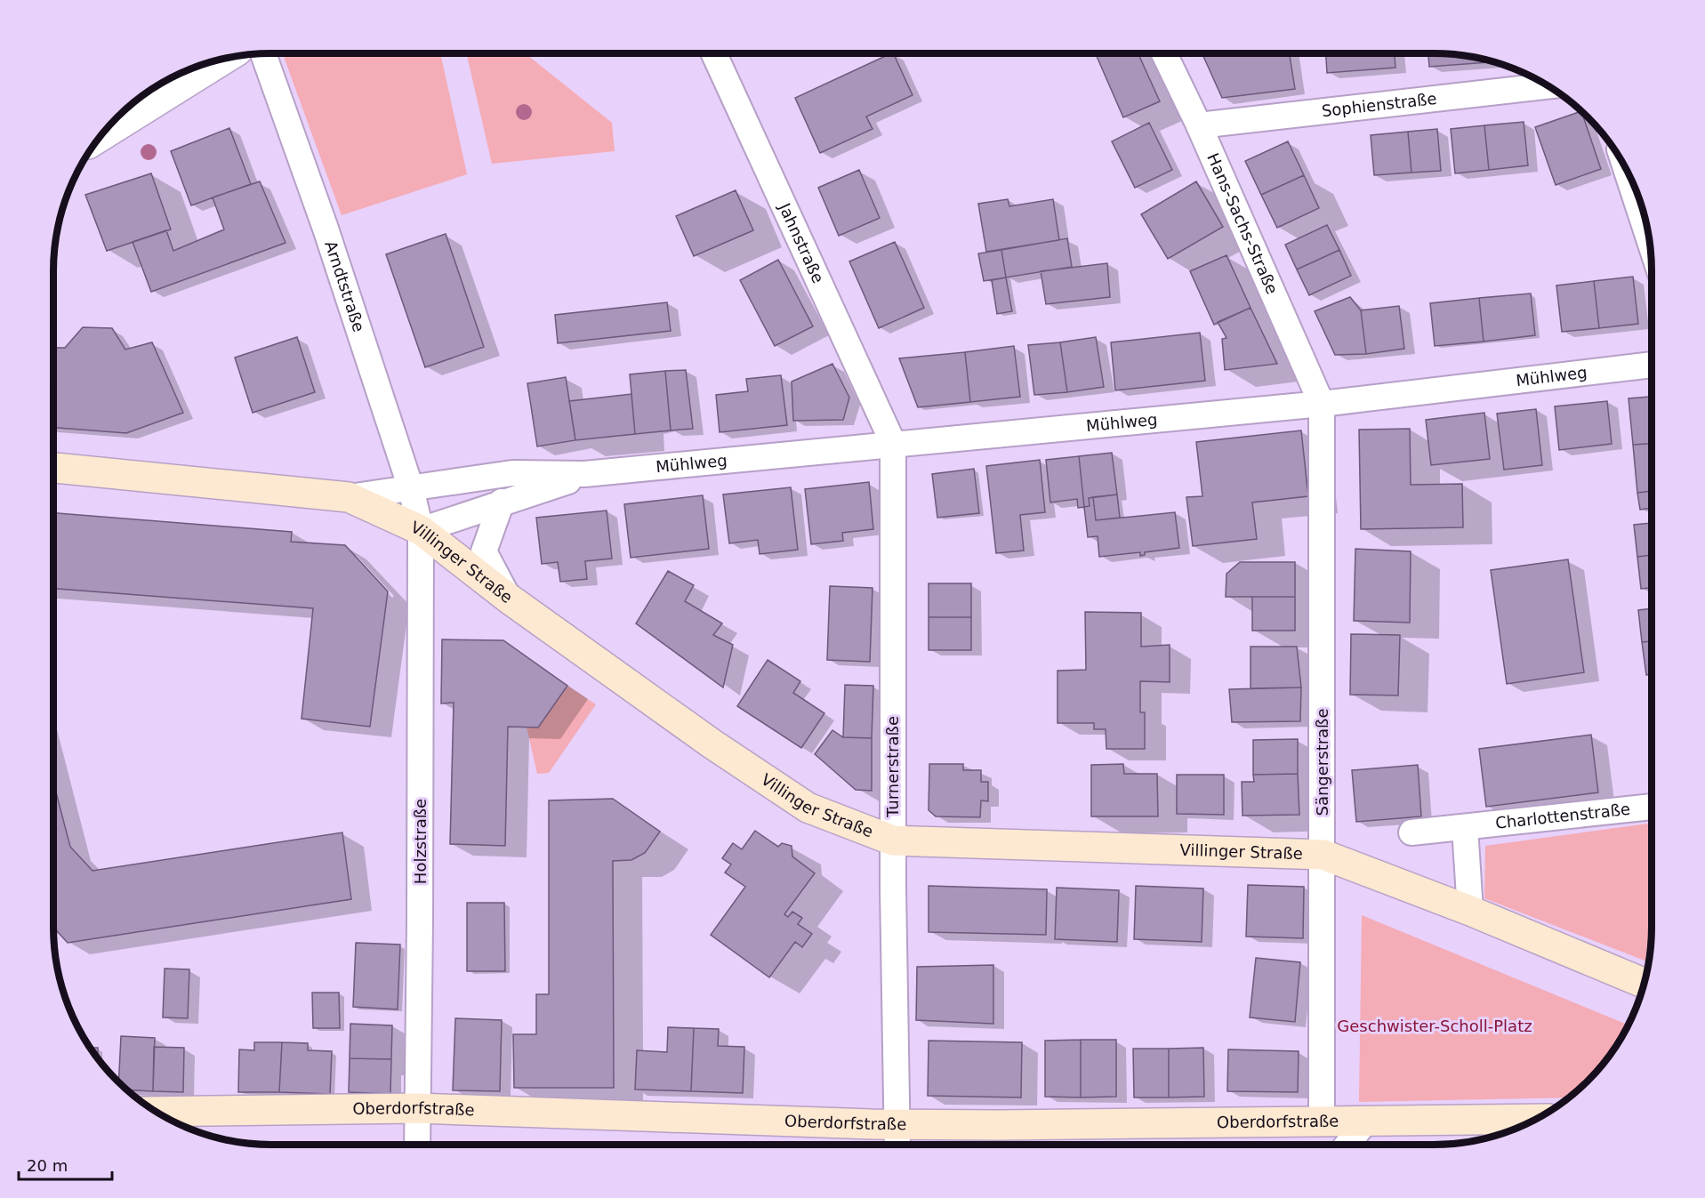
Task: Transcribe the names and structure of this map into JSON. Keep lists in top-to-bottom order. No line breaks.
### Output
{"streets":{"main road":["Villinger Straße","Oberdorfstraße"],"street":["Sophienstraße","Hans-Sachs-Straße","Jahnstraße","Arndtstraße","Mühlweg","Sängerstraße","Turnerstraße","Charlottenstraße","Holzstraße"]},"crossings":[["Sophienstraße","Hans-Sachs-Straße"],["Hans-Sachs-Straße","Mühlweg"],["Hans-Sachs-Straße","Sängerstraße"],["Jahnstraße","Mühlweg"],["Jahnstraße","Turnerstraße"],["Arndtstraße","Mühlweg"],["Arndtstraße","Villinger Straße"],["Arndtstraße","Holzstraße"],["Mühlweg","Villinger Straße"],["Mühlweg","Sängerstraße"],["Mühlweg","Turnerstraße"],["Mühlweg","Holzstraße"],["Villinger Straße","Sängerstraße"],["Villinger Straße","Turnerstraße"],["Villinger Straße","Holzstraße"],["Sängerstraße","Oberdorfstraße"],["Turnerstraße","Oberdorfstraße"],["Holzstraße","Oberdorfstraße"]],"parks":["Geschwister-Scholl-Platz"],"scale_bar":"20 m"}
